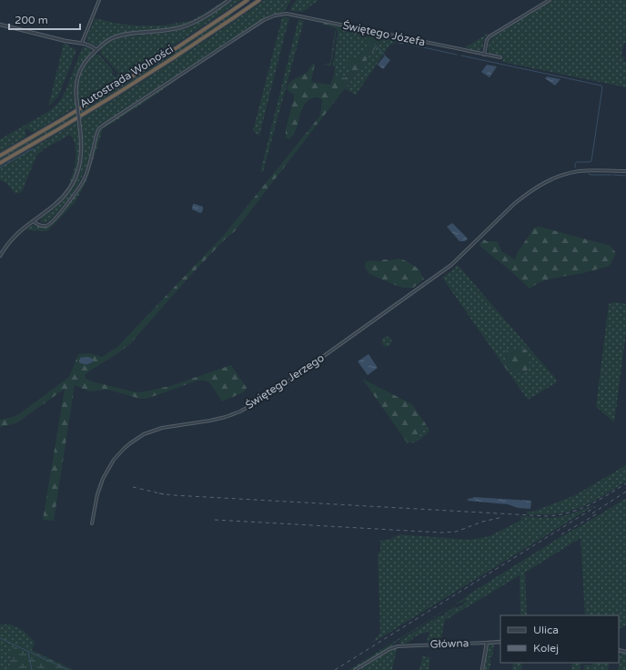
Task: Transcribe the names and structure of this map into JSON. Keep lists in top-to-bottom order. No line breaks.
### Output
{"streets":{"highway":["Autostrada Wolności"],"street":["Świętego Józefa","Świętego Jerzego","Główna"]},"legend":["Ulica","Kolej"],"scale_bar":"200 m"}
